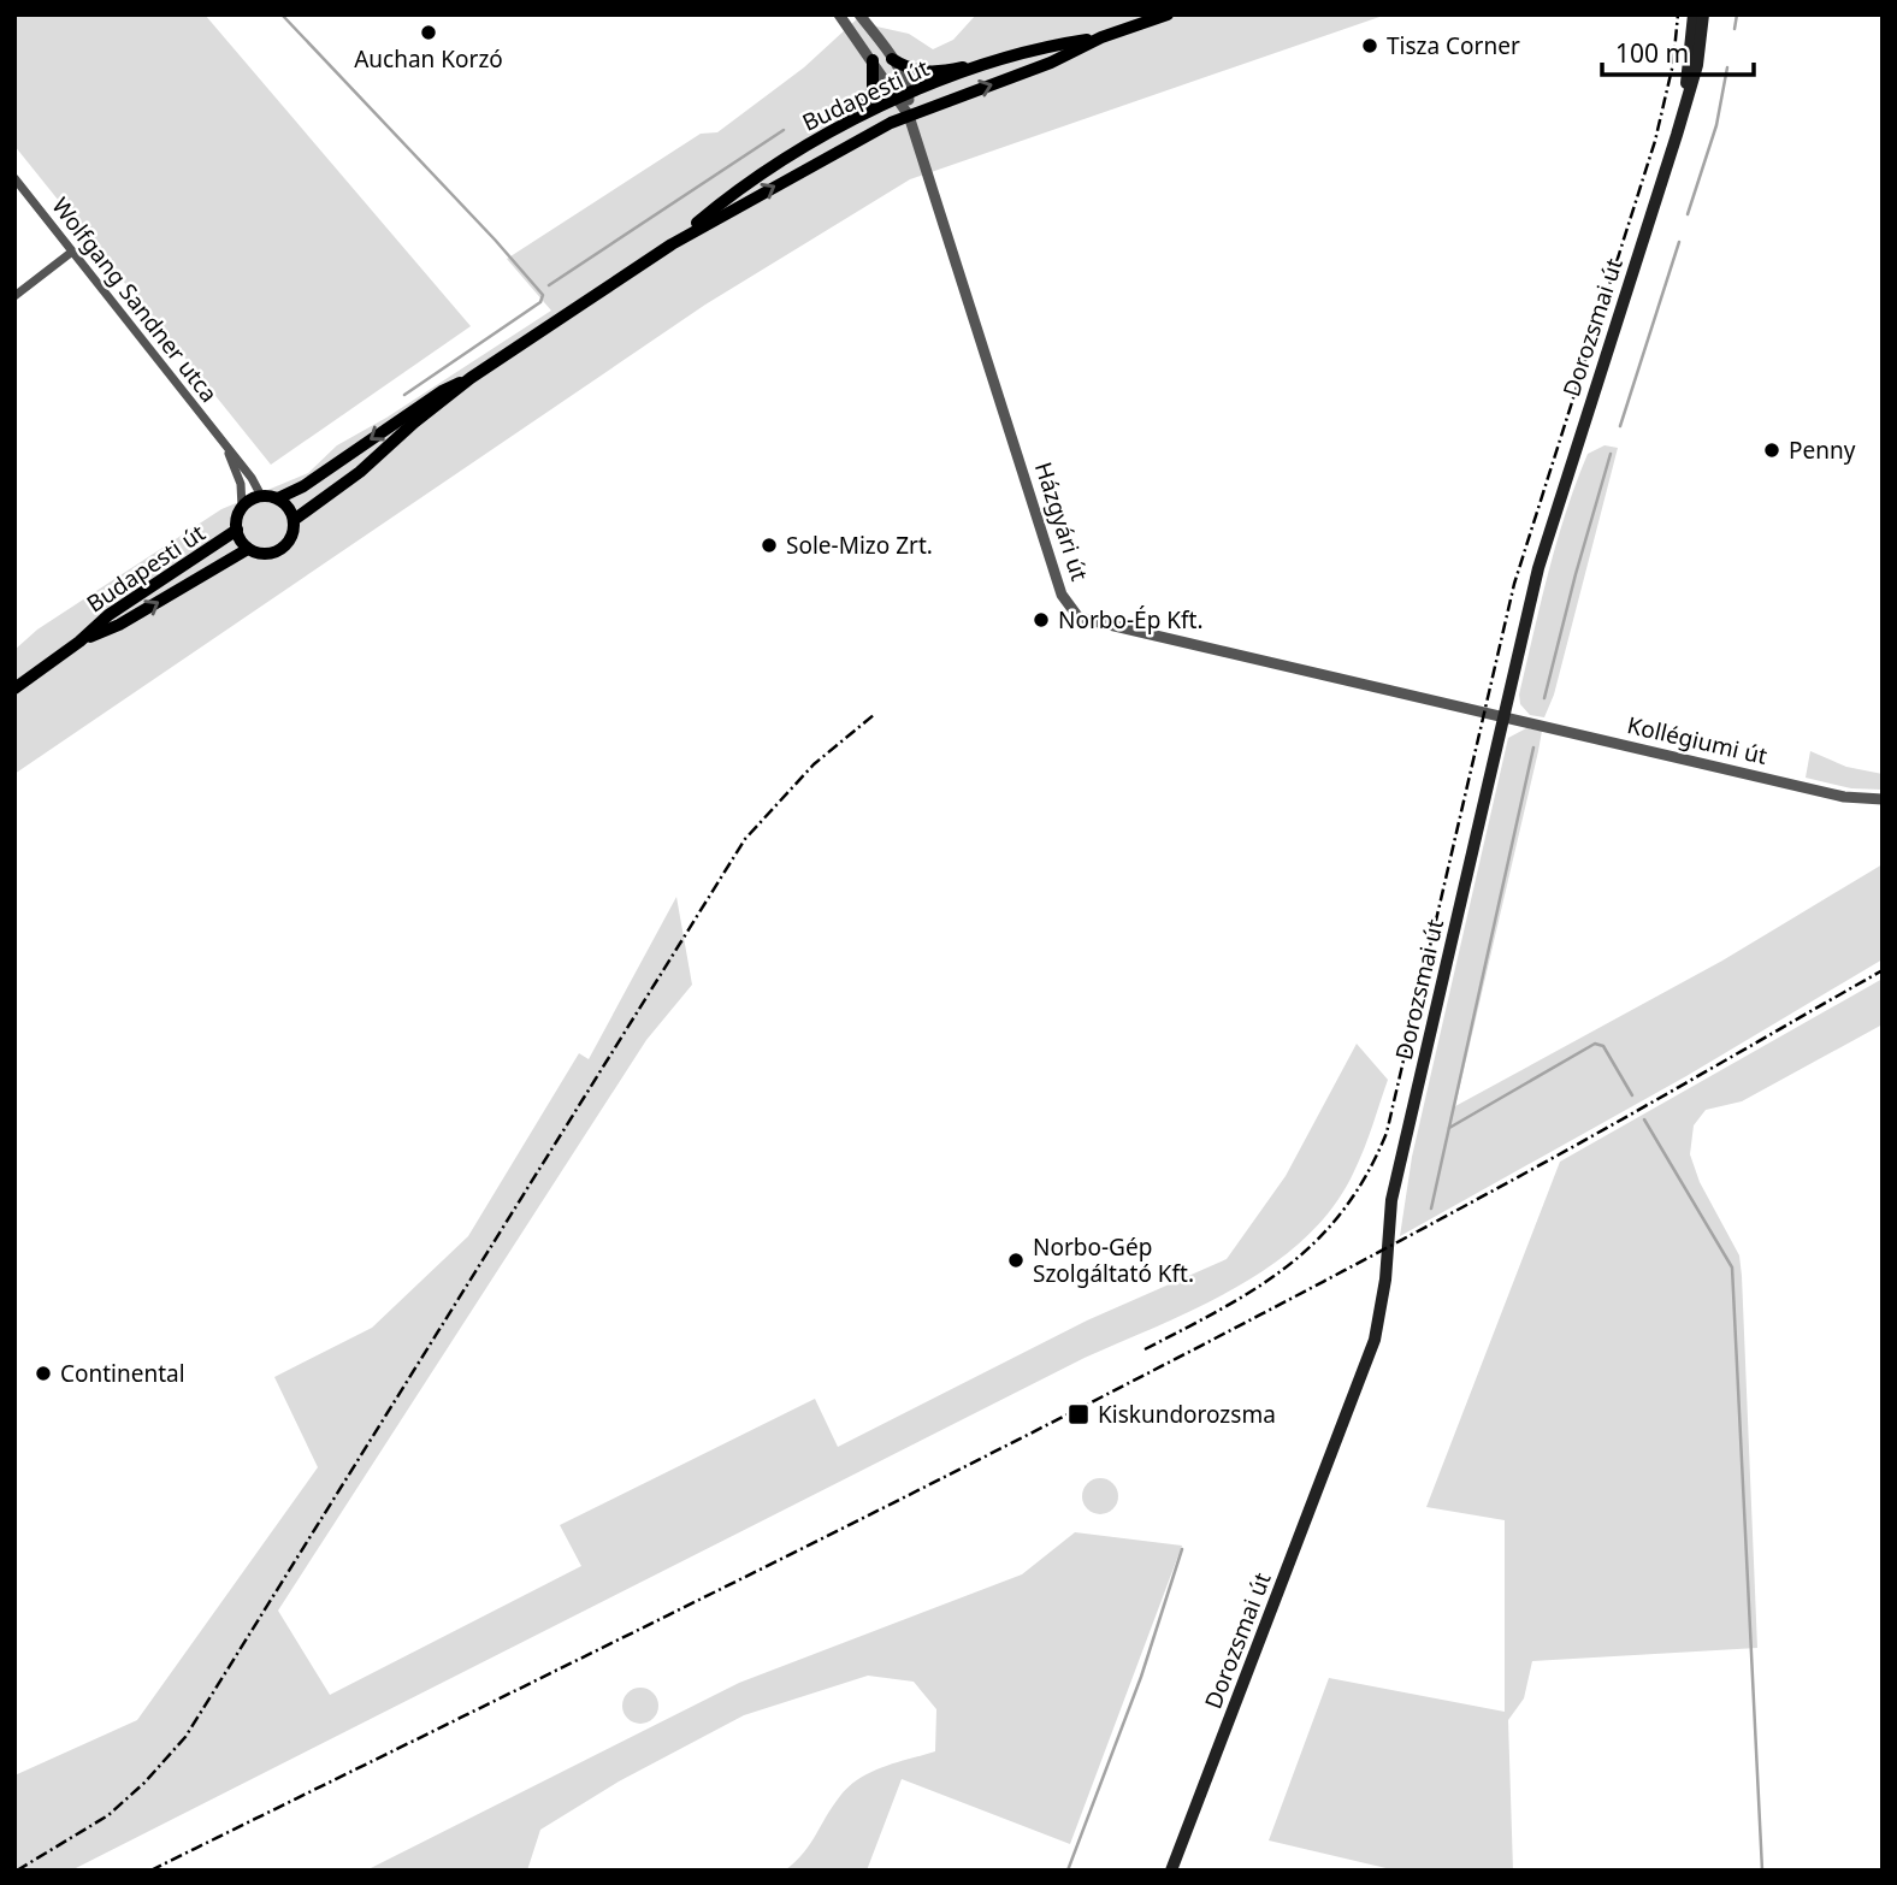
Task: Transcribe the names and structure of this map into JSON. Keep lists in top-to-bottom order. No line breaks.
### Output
{"streets":{"main road":["Budapesti út","Dorozsmai út"],"street":["Wolfgang Sandner utca","Házgyári út","Kollégiumi út"]},"crossings":[["Budapesti út","Wolfgang Sandner utca"],["Budapesti út","Házgyári út"],["Dorozsmai út","Házgyári út"],["Dorozsmai út","Kollégiumi út"],["Házgyári út","Kollégiumi út"]],"places":{"other":["Auchan Korzó","Tisza Corner","Penny","Sole-Mizo Zrt.","Norbo-Ép Kft.","Norbo-Gép Szolgáltató Kft.","Continental"],"transit":["Kiskundorozsma"]},"scale_bar":"100 m"}
